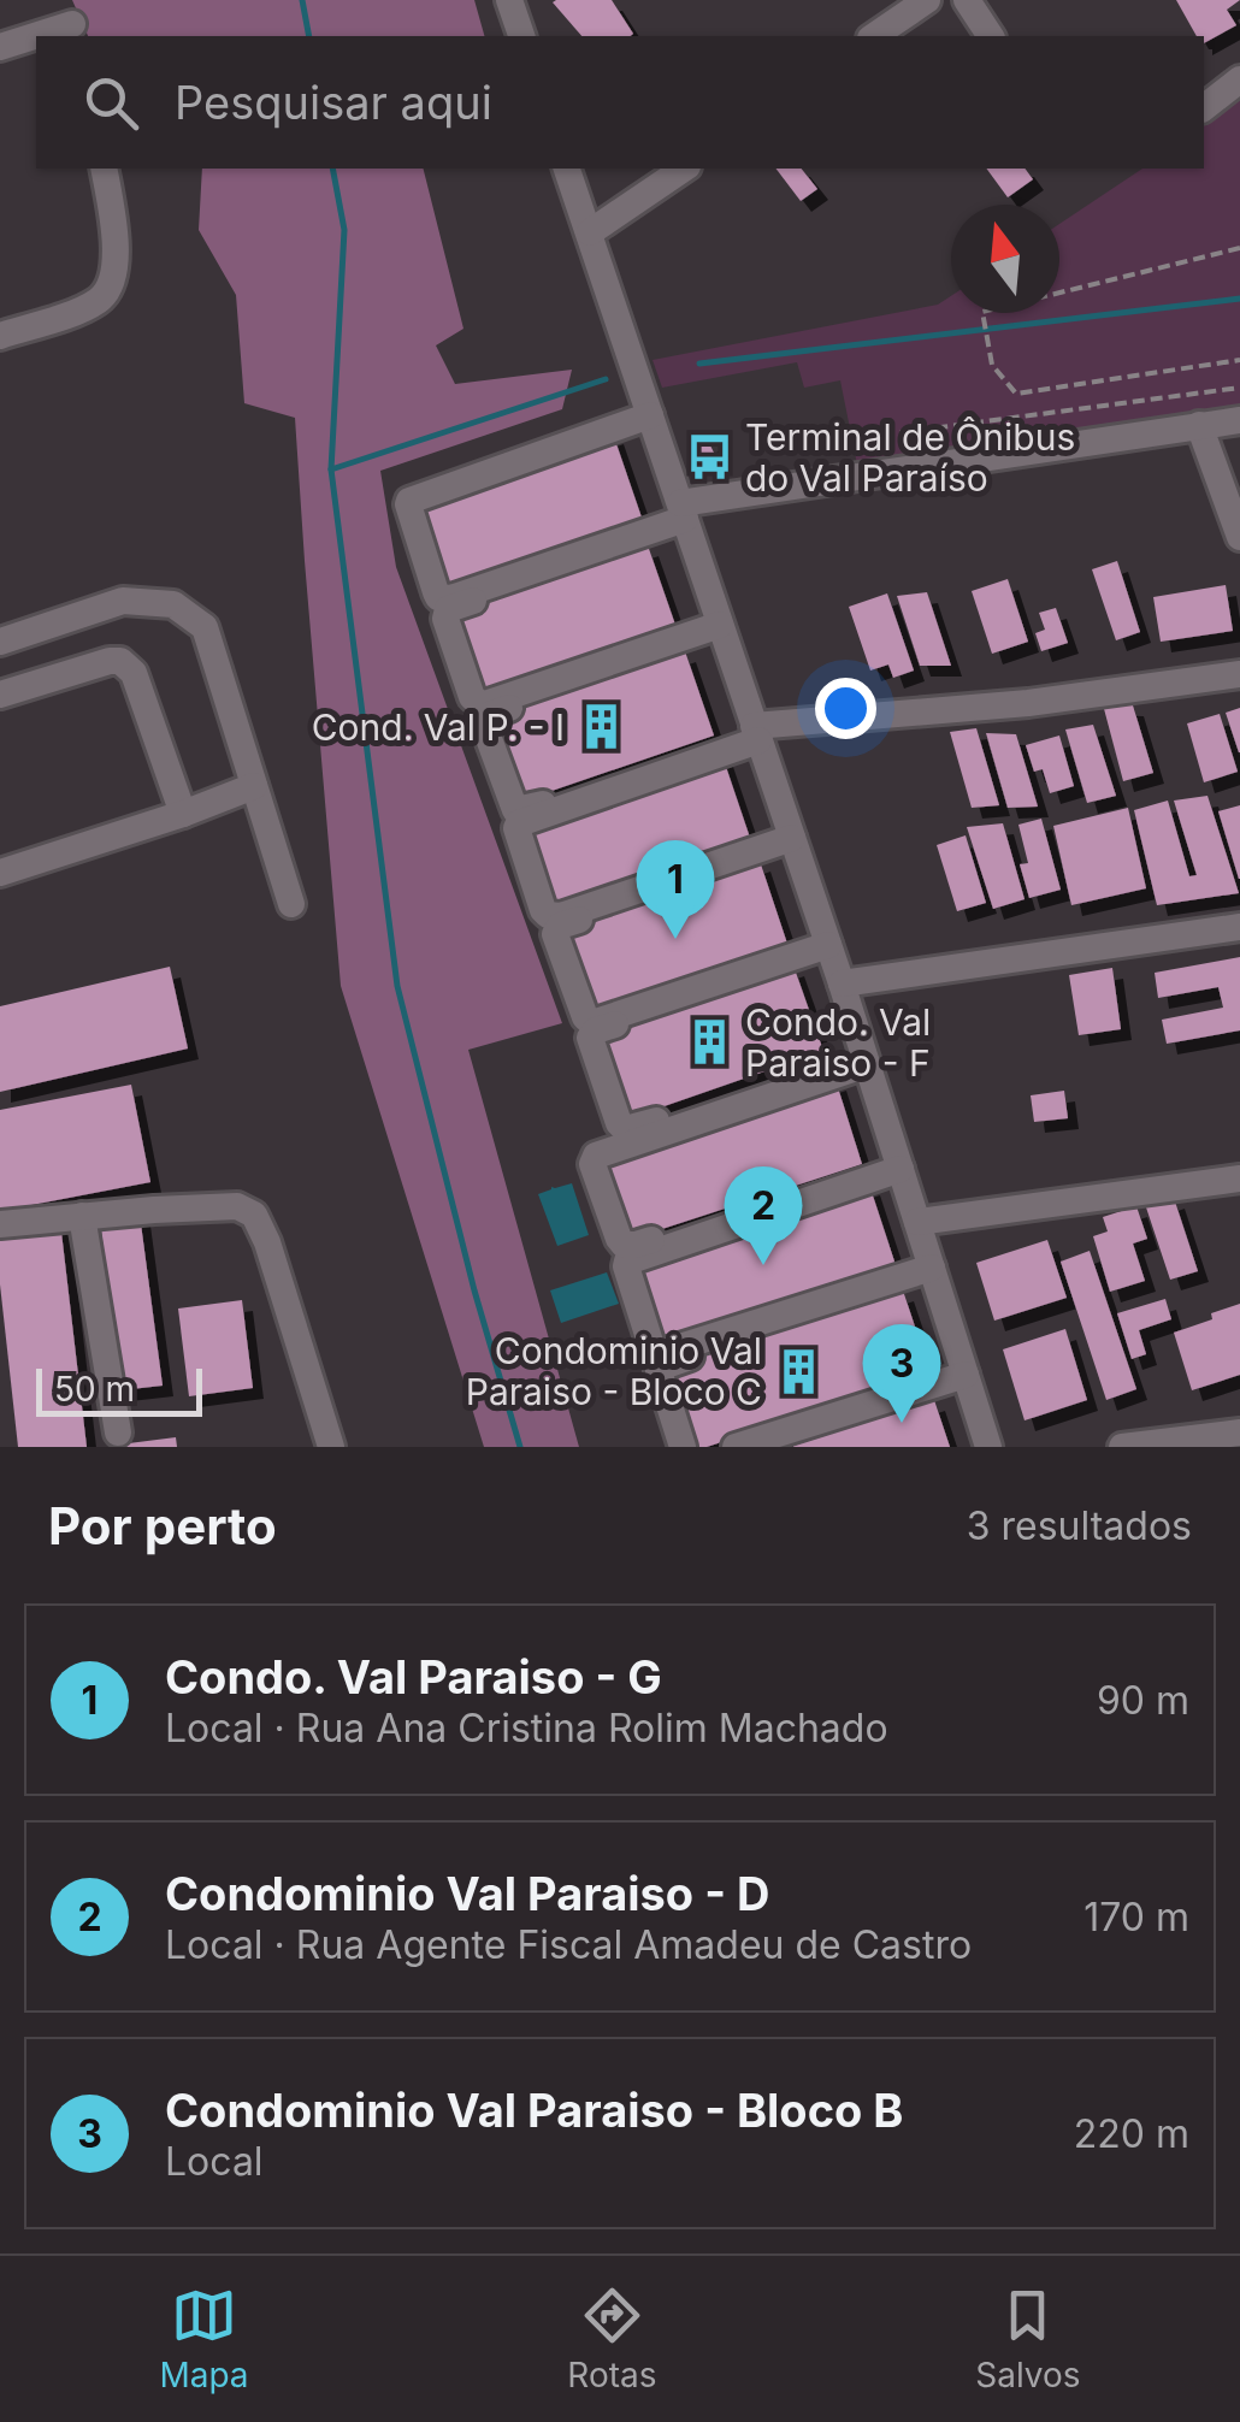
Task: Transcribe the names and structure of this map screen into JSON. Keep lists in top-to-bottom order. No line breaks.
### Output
{"places":{"bus stop":["Terminal de Ônibus do Val Paraíso"],"building":["Cond. Val P. - I","Condo. Val Paraiso - F","Condominio Val Paraiso - Bloco C"]},"scale_bar":"50 m","north":"top","page":{"search":"Pesquisar aqui","pins":["1","2","3"],"scale":"50 m","heading":["Por perto","3 resultados"],"list":[{"mark":"1","name":"Condo. Val Paraiso - G","note":"Local · Rua Ana Cristina Rolim Machado","value":"90 m"},{"mark":"2","name":"Condominio Val Paraiso - D","note":"Local · Rua Agente Fiscal Amadeu de Castro","value":"170 m"},{"mark":"3","name":"Condominio Val Paraiso - Bloco B","note":"Local","value":"220 m"}],"nav":["Mapa","Rotas","Salvos"]}}
